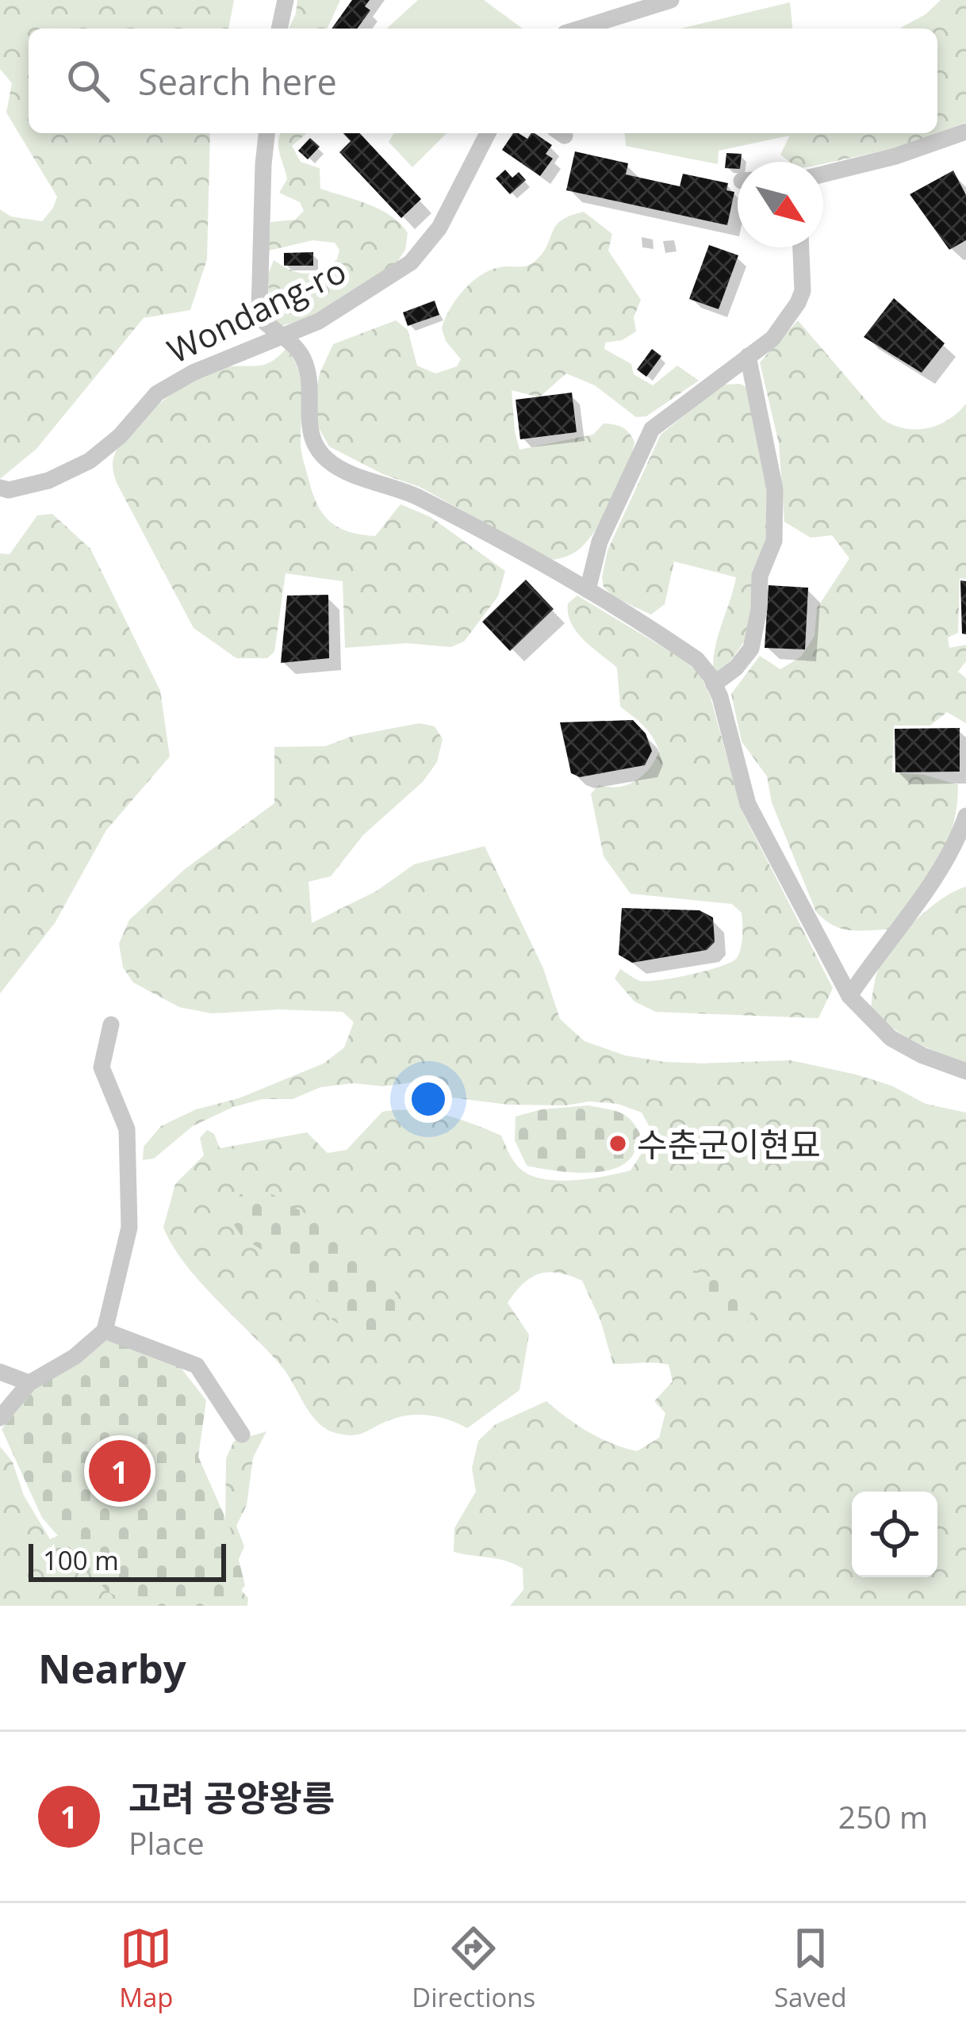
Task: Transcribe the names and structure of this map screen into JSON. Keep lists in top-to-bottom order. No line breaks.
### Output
{"streets":{"street":["Wondang-ro"]},"places":["수춘군이현묘"],"scale_bar":"100 m","north":"bottom right","page":{"search":"Search here","pins":"1","scale":"100 m","heading":"Nearby","list":[{"mark":"1","name":"고려 공양왕릉","note":"Place","value":"250 m"}],"nav":["Map","Directions","Saved"]}}
